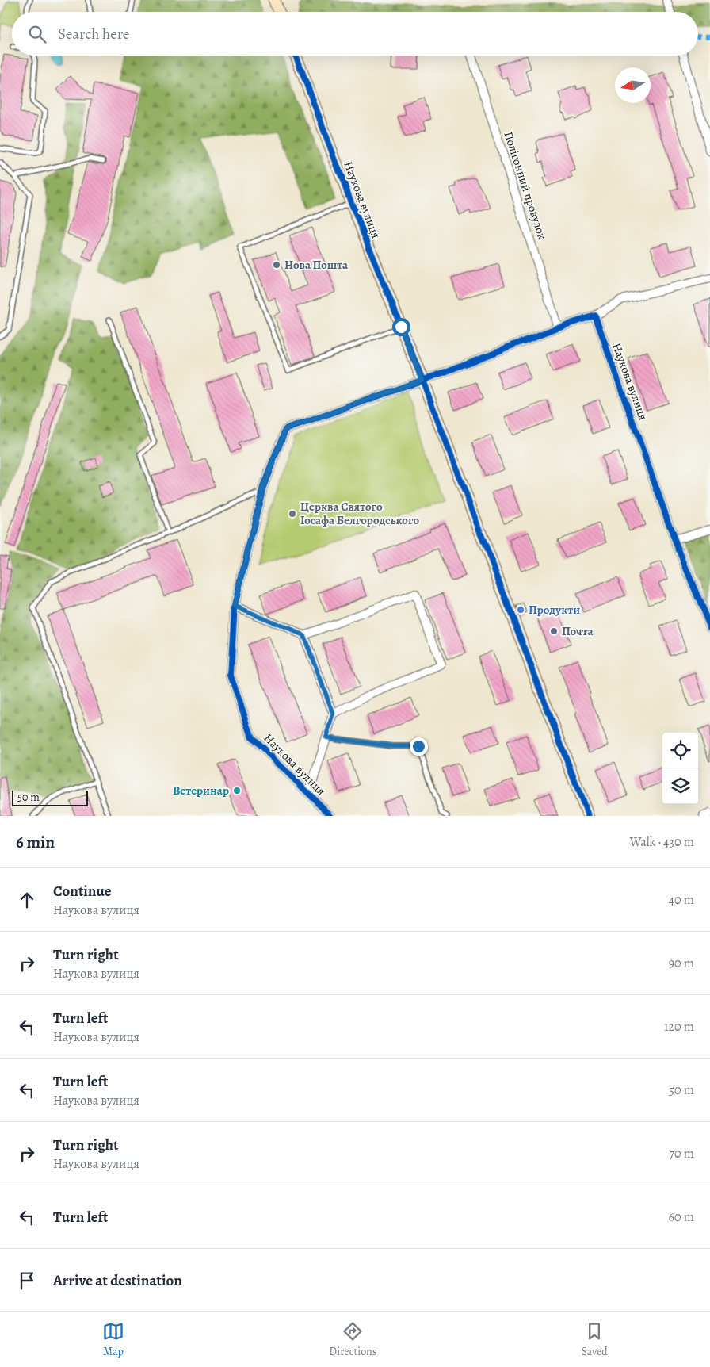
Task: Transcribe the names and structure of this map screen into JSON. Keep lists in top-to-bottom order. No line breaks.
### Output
{"streets":{"street":["Полігонний провулок","Наукова вулиця"]},"crossings":[["Полігонний провулок","Наукова вулиця"]],"places":["Нова Пошта","Церква Святого Іосафа Белгородського","Продукти","Почта","Ветеринар"],"scale_bar":"50 m","north":"left","page":{"search":"Search here","scale":"50 m","heading":["6 min","Walk · 430 m"],"list":[["Continue","Наукова вулиця","40 m"],["Turn right","Наукова вулиця","90 m"],["Turn left","Наукова вулиця","120 m"],["Turn left","Наукова вулиця","50 m"],["Turn right","Наукова вулиця","70 m"],["Turn left","60 m"],"Arrive at destination"],"nav":["Map","Directions","Saved"]}}
